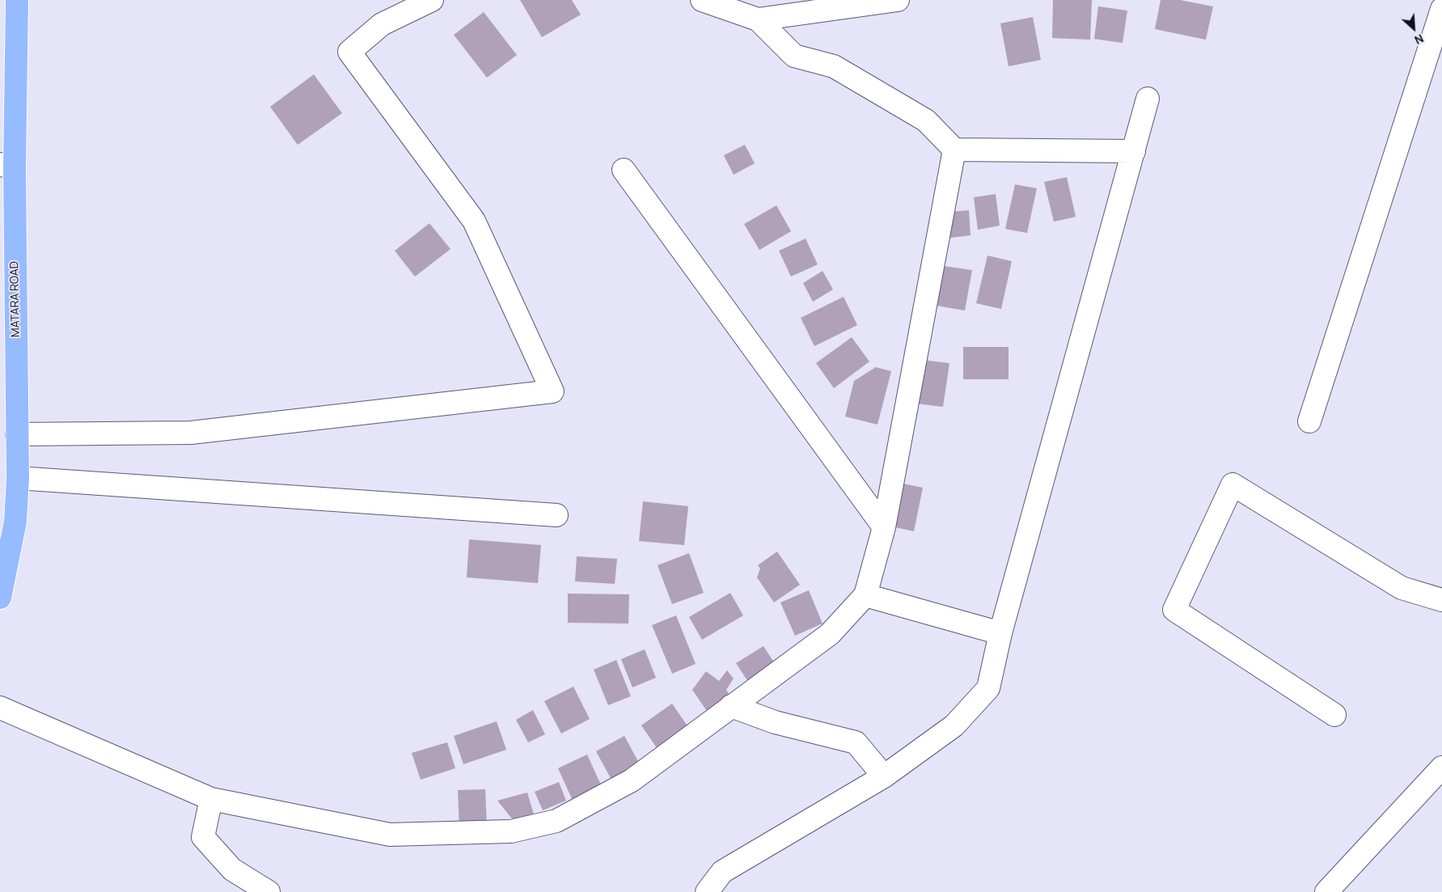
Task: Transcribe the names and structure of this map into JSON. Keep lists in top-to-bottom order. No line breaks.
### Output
{"streets":{"highway":["MATARA ROAD"]},"north":"bottom right"}
